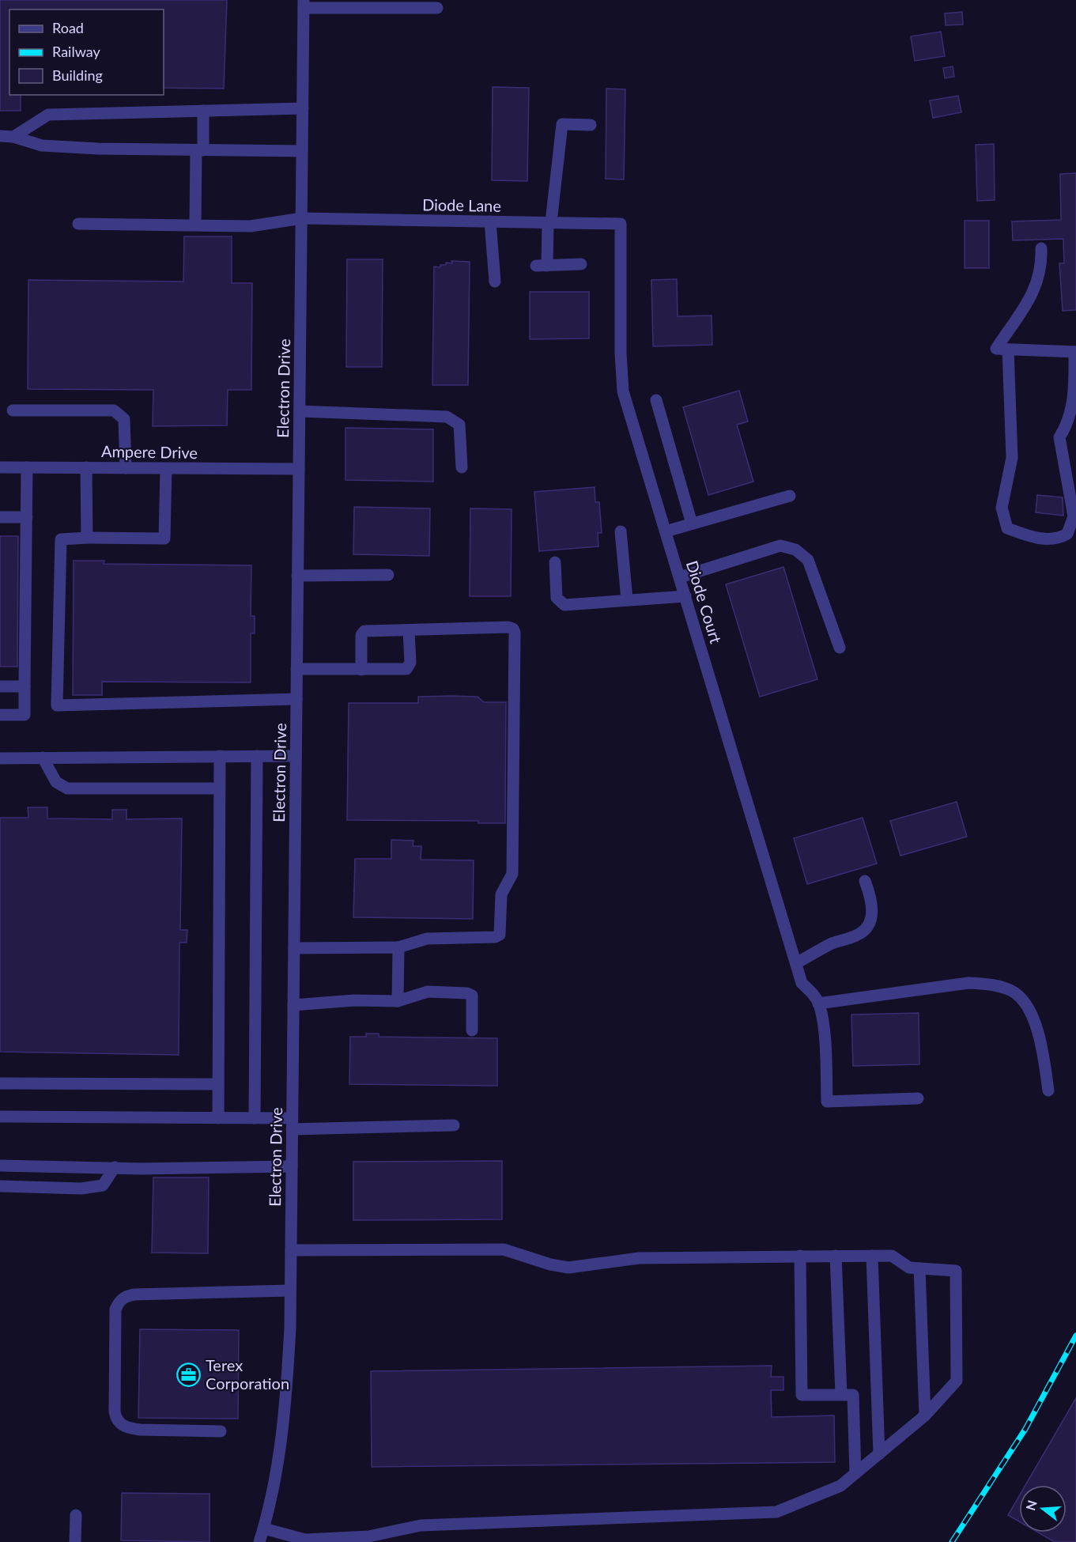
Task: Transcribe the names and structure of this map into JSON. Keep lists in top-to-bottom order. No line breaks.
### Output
{"streets":{"street":["Diode Lane","Electron Drive","Ampere Drive","Diode Court"]},"crossings":[["Diode Lane","Electron Drive"],["Diode Lane","Diode Court"],["Electron Drive","Ampere Drive"]],"places":{"office":["Terex Corporation"]},"legend":["Road","Railway","Building"],"north":"left"}
